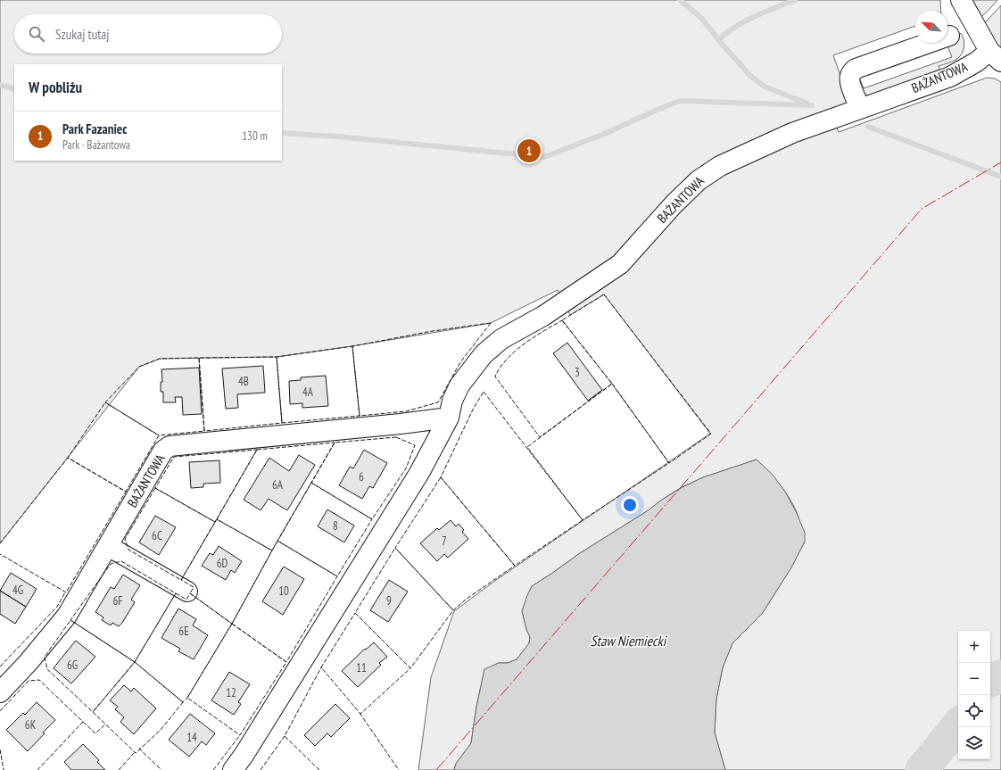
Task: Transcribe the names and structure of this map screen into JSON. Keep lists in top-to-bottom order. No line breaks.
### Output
{"streets":{"street":["BAŻANTOWA"]},"water":["Staw Niemiecki"],"house_numbers":["3","4B","4A","6","6A","8","6C","7","6D","4G","10","6F","9","6E","6G","11","12","6K","14"],"north":"top left","page":{"search":"Szukaj tutaj","heading":"W pobliżu","list":[{"mark":"1","name":"Park Fazaniec","note":"Park · Bażantowa","value":"130 m"}],"pins":"1","map_buttons":["+","−"]}}
